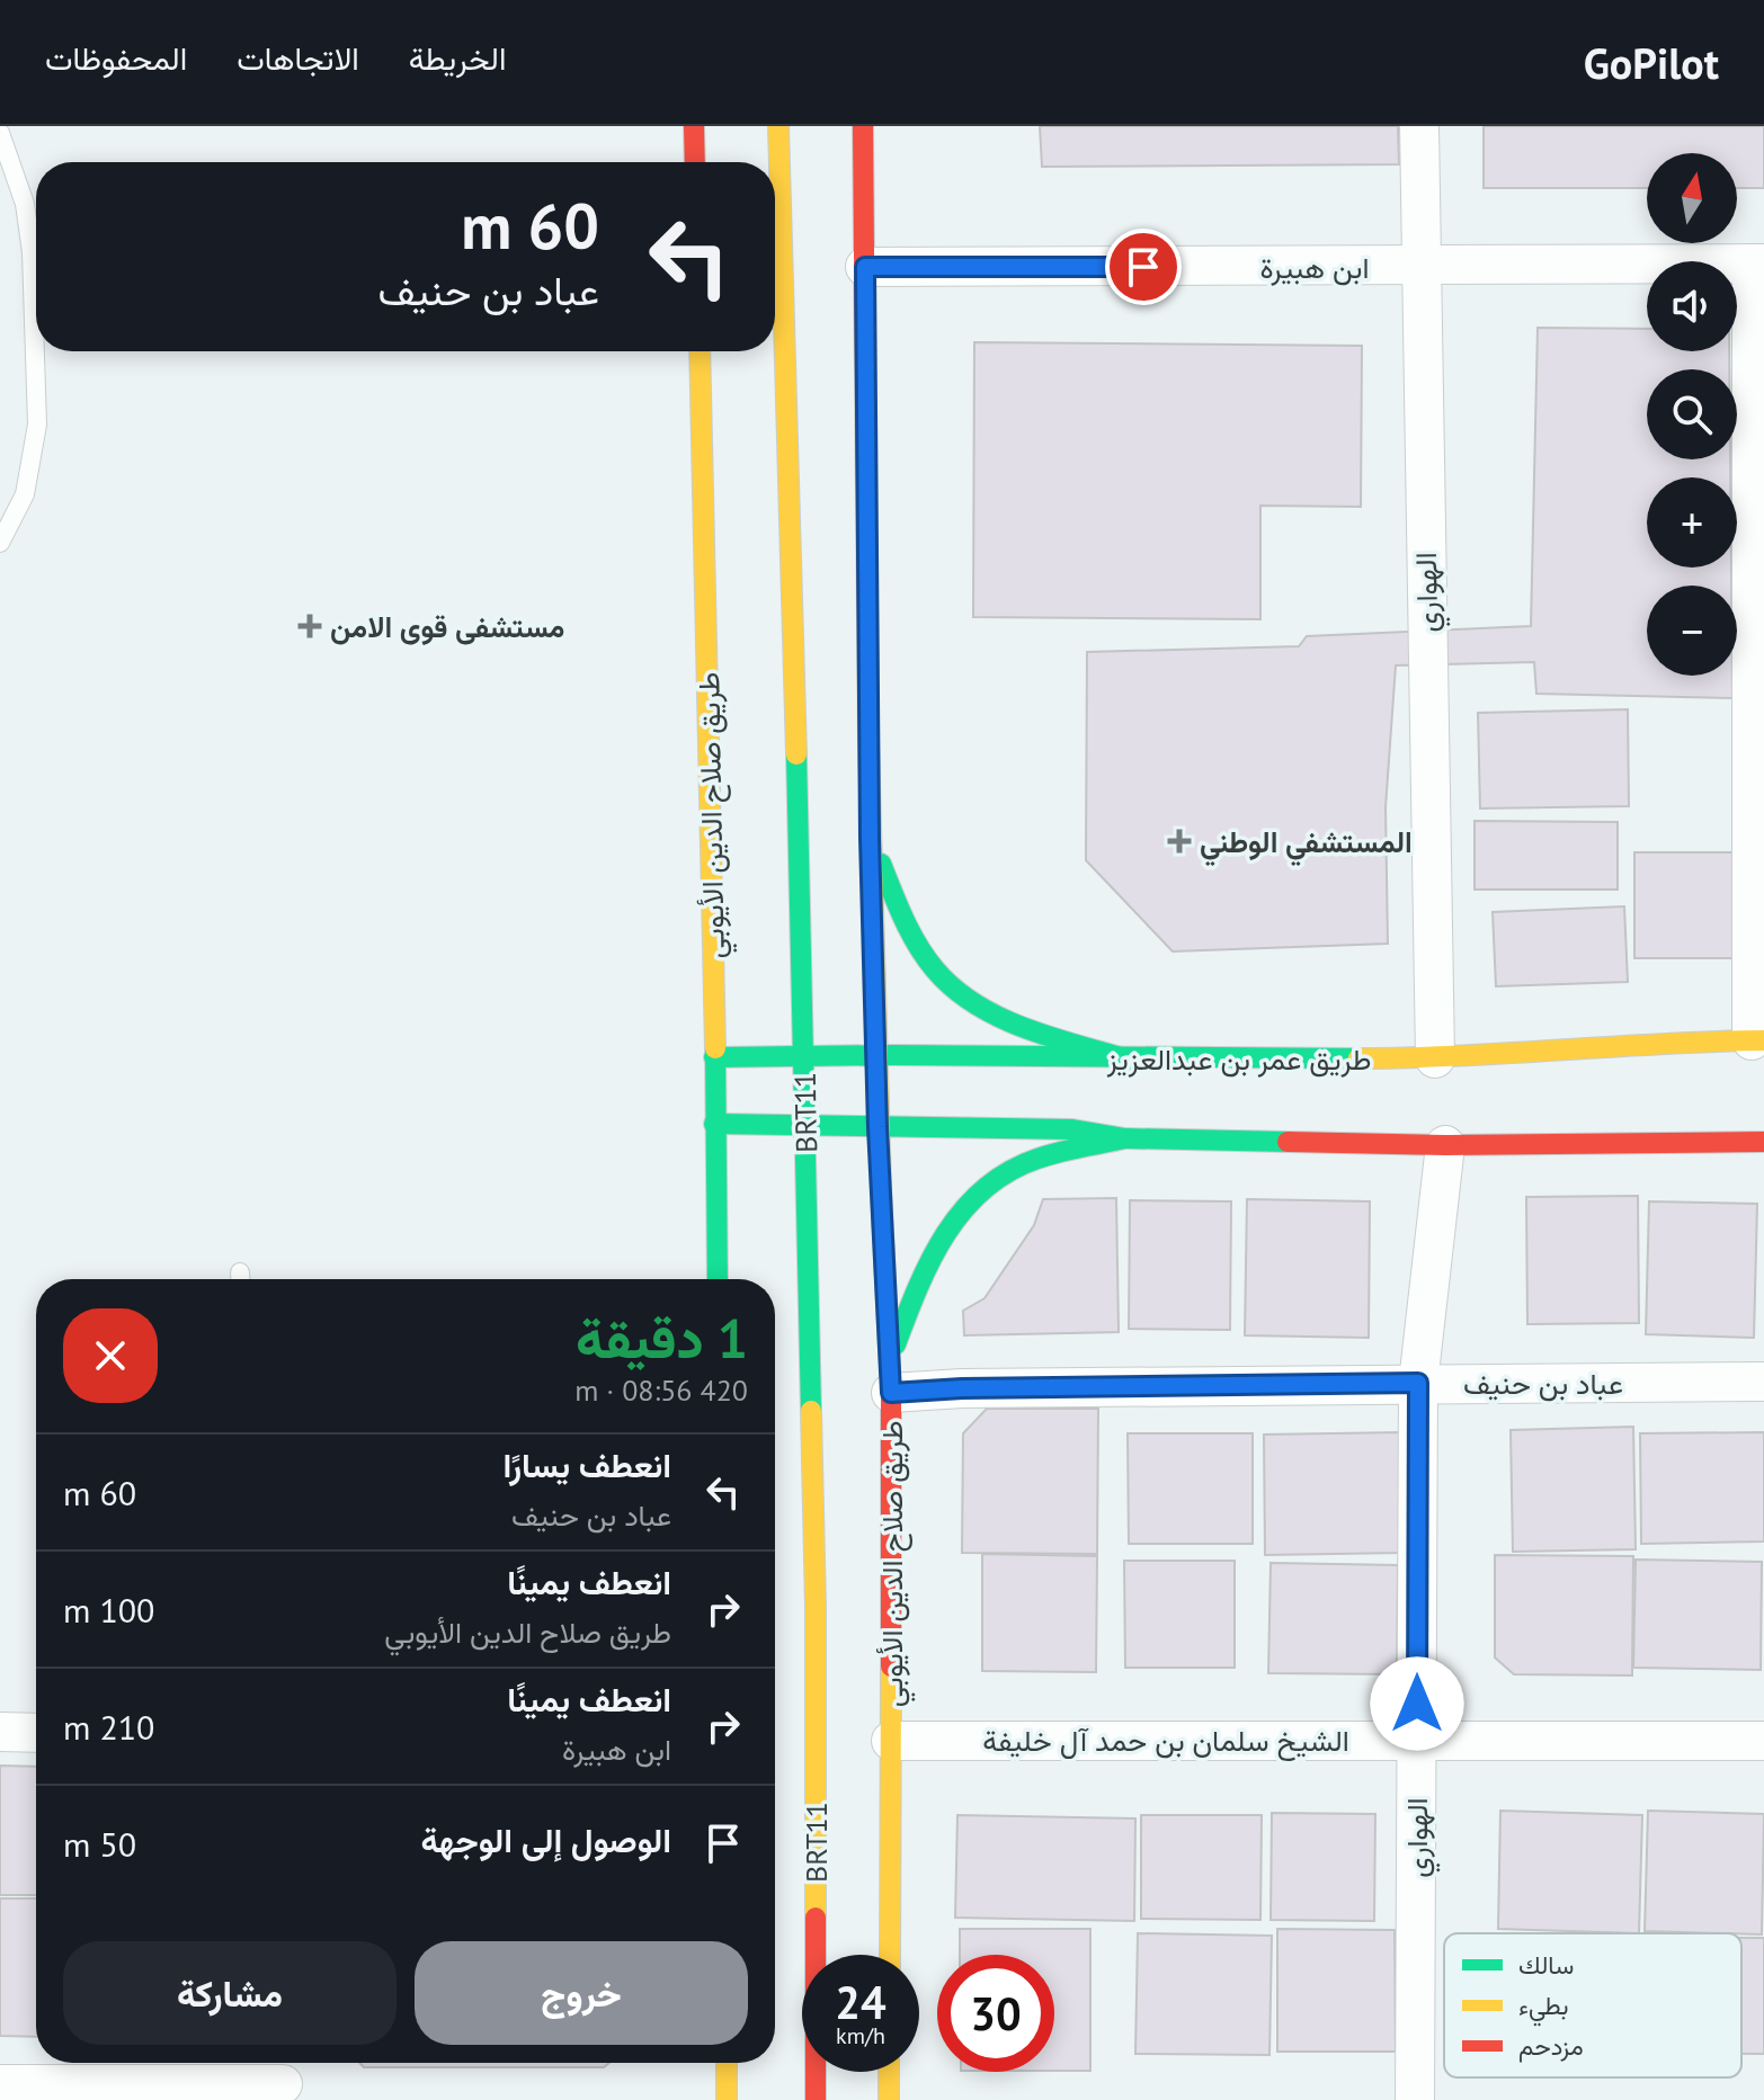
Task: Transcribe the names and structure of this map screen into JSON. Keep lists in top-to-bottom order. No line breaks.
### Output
{"streets":{"main road":["طريق صلاح الدين الأيوبي","طريق عمر بن عبدالعزيز","BRT11"],"street":["ابن هبيرة","الهواري","عباد بن حنيف","الشيخ سلمان بن حمد آل خليفة"]},"crossings":[["ابن هبيرة","الهواري"],["ابن هبيرة","طريق صلاح الدين الأيوبي"],["الهواري","طريق عمر بن عبدالعزيز"],["الهواري","عباد بن حنيف"],["الهواري","الشيخ سلمان بن حمد آل خليفة"],["طريق صلاح الدين الأيوبي","طريق عمر بن عبدالعزيز"],["طريق صلاح الدين الأيوبي","عباد بن حنيف"],["طريق صلاح الدين الأيوبي","الشيخ سلمان بن حمد آل خليفة"],["طريق عمر بن عبدالعزيز","BRT11"]],"places":{"health":["مستشفى قوى الامن","المستشفي الوطني"]},"legend":["سالك","بطيء","مزدحم"],"north":"top","page":{"header":"GoPilot","nav":["الخريطة","الاتجاهات","المحفوظات"],"map_buttons":["+","−"],"turn":["60 m","عباد بن حنيف"],"heading":["1 دقيقة","420 m · 08:56"],"list":[{"name":"انعطف يسارًا","note":"عباد بن حنيف","value":"60 m"},{"name":"انعطف يمينًا","note":"طريق صلاح الدين الأيوبي","value":"100 m"},{"name":"انعطف يمينًا","note":"ابن هبيرة","value":"210 m"},{"name":"الوصول إلى الوجهة","value":"50 m"}],"buttons":["خروج","مشاركة"],"speed":"24 km/h","limit":"30"}}
